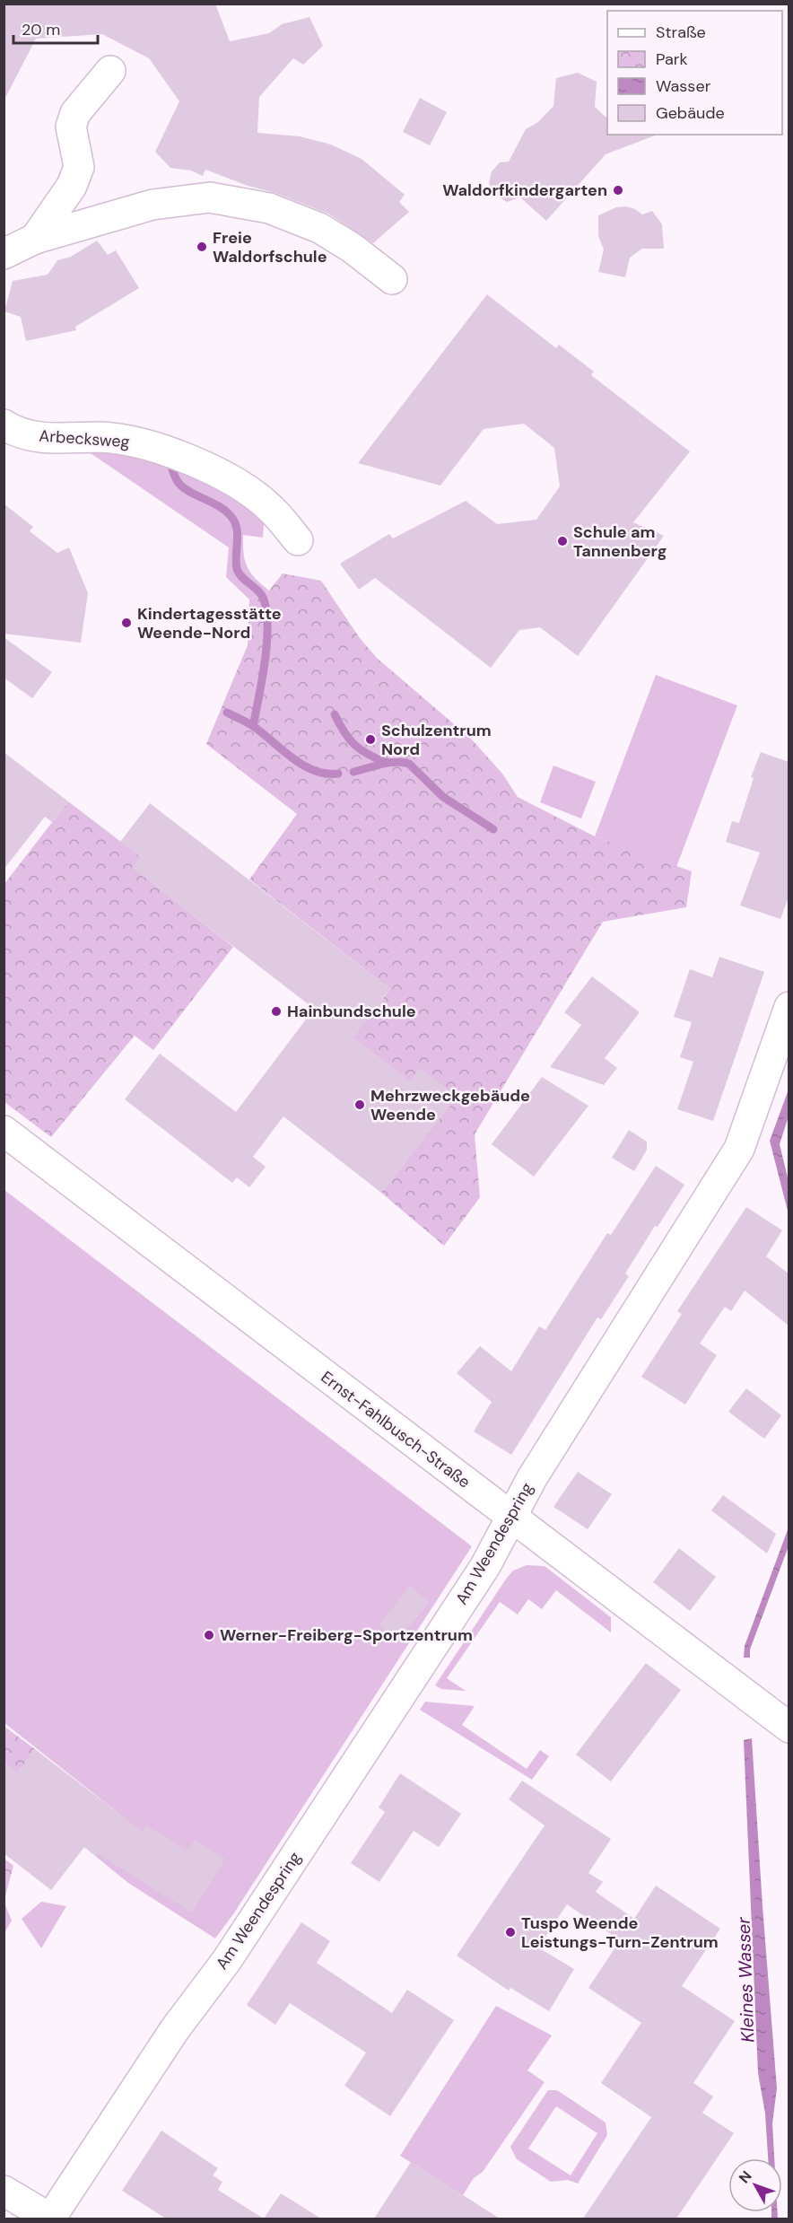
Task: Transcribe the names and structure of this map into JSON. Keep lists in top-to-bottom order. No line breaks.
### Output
{"streets":{"street":["Arbecksweg","Ernst-Fahlbusch-Straße","Am Weendespring"]},"crossings":[["Ernst-Fahlbusch-Straße","Am Weendespring"]],"water":["Kleines Wasser"],"places":["Waldorfkindergarten","Freie Waldorfschule","Schule am Tannenberg","Kindertagesstätte Weende-Nord","Schulzentrum Nord","Hainbundschule","Mehrzweckgebäude Weende","Werner-Freiberg-Sportzentrum","Tuspo Weende Leistungs-Turn-Zentrum"],"legend":["Straße","Park","Wasser","Gebäude"],"scale_bar":"20 m","north":"top left"}
